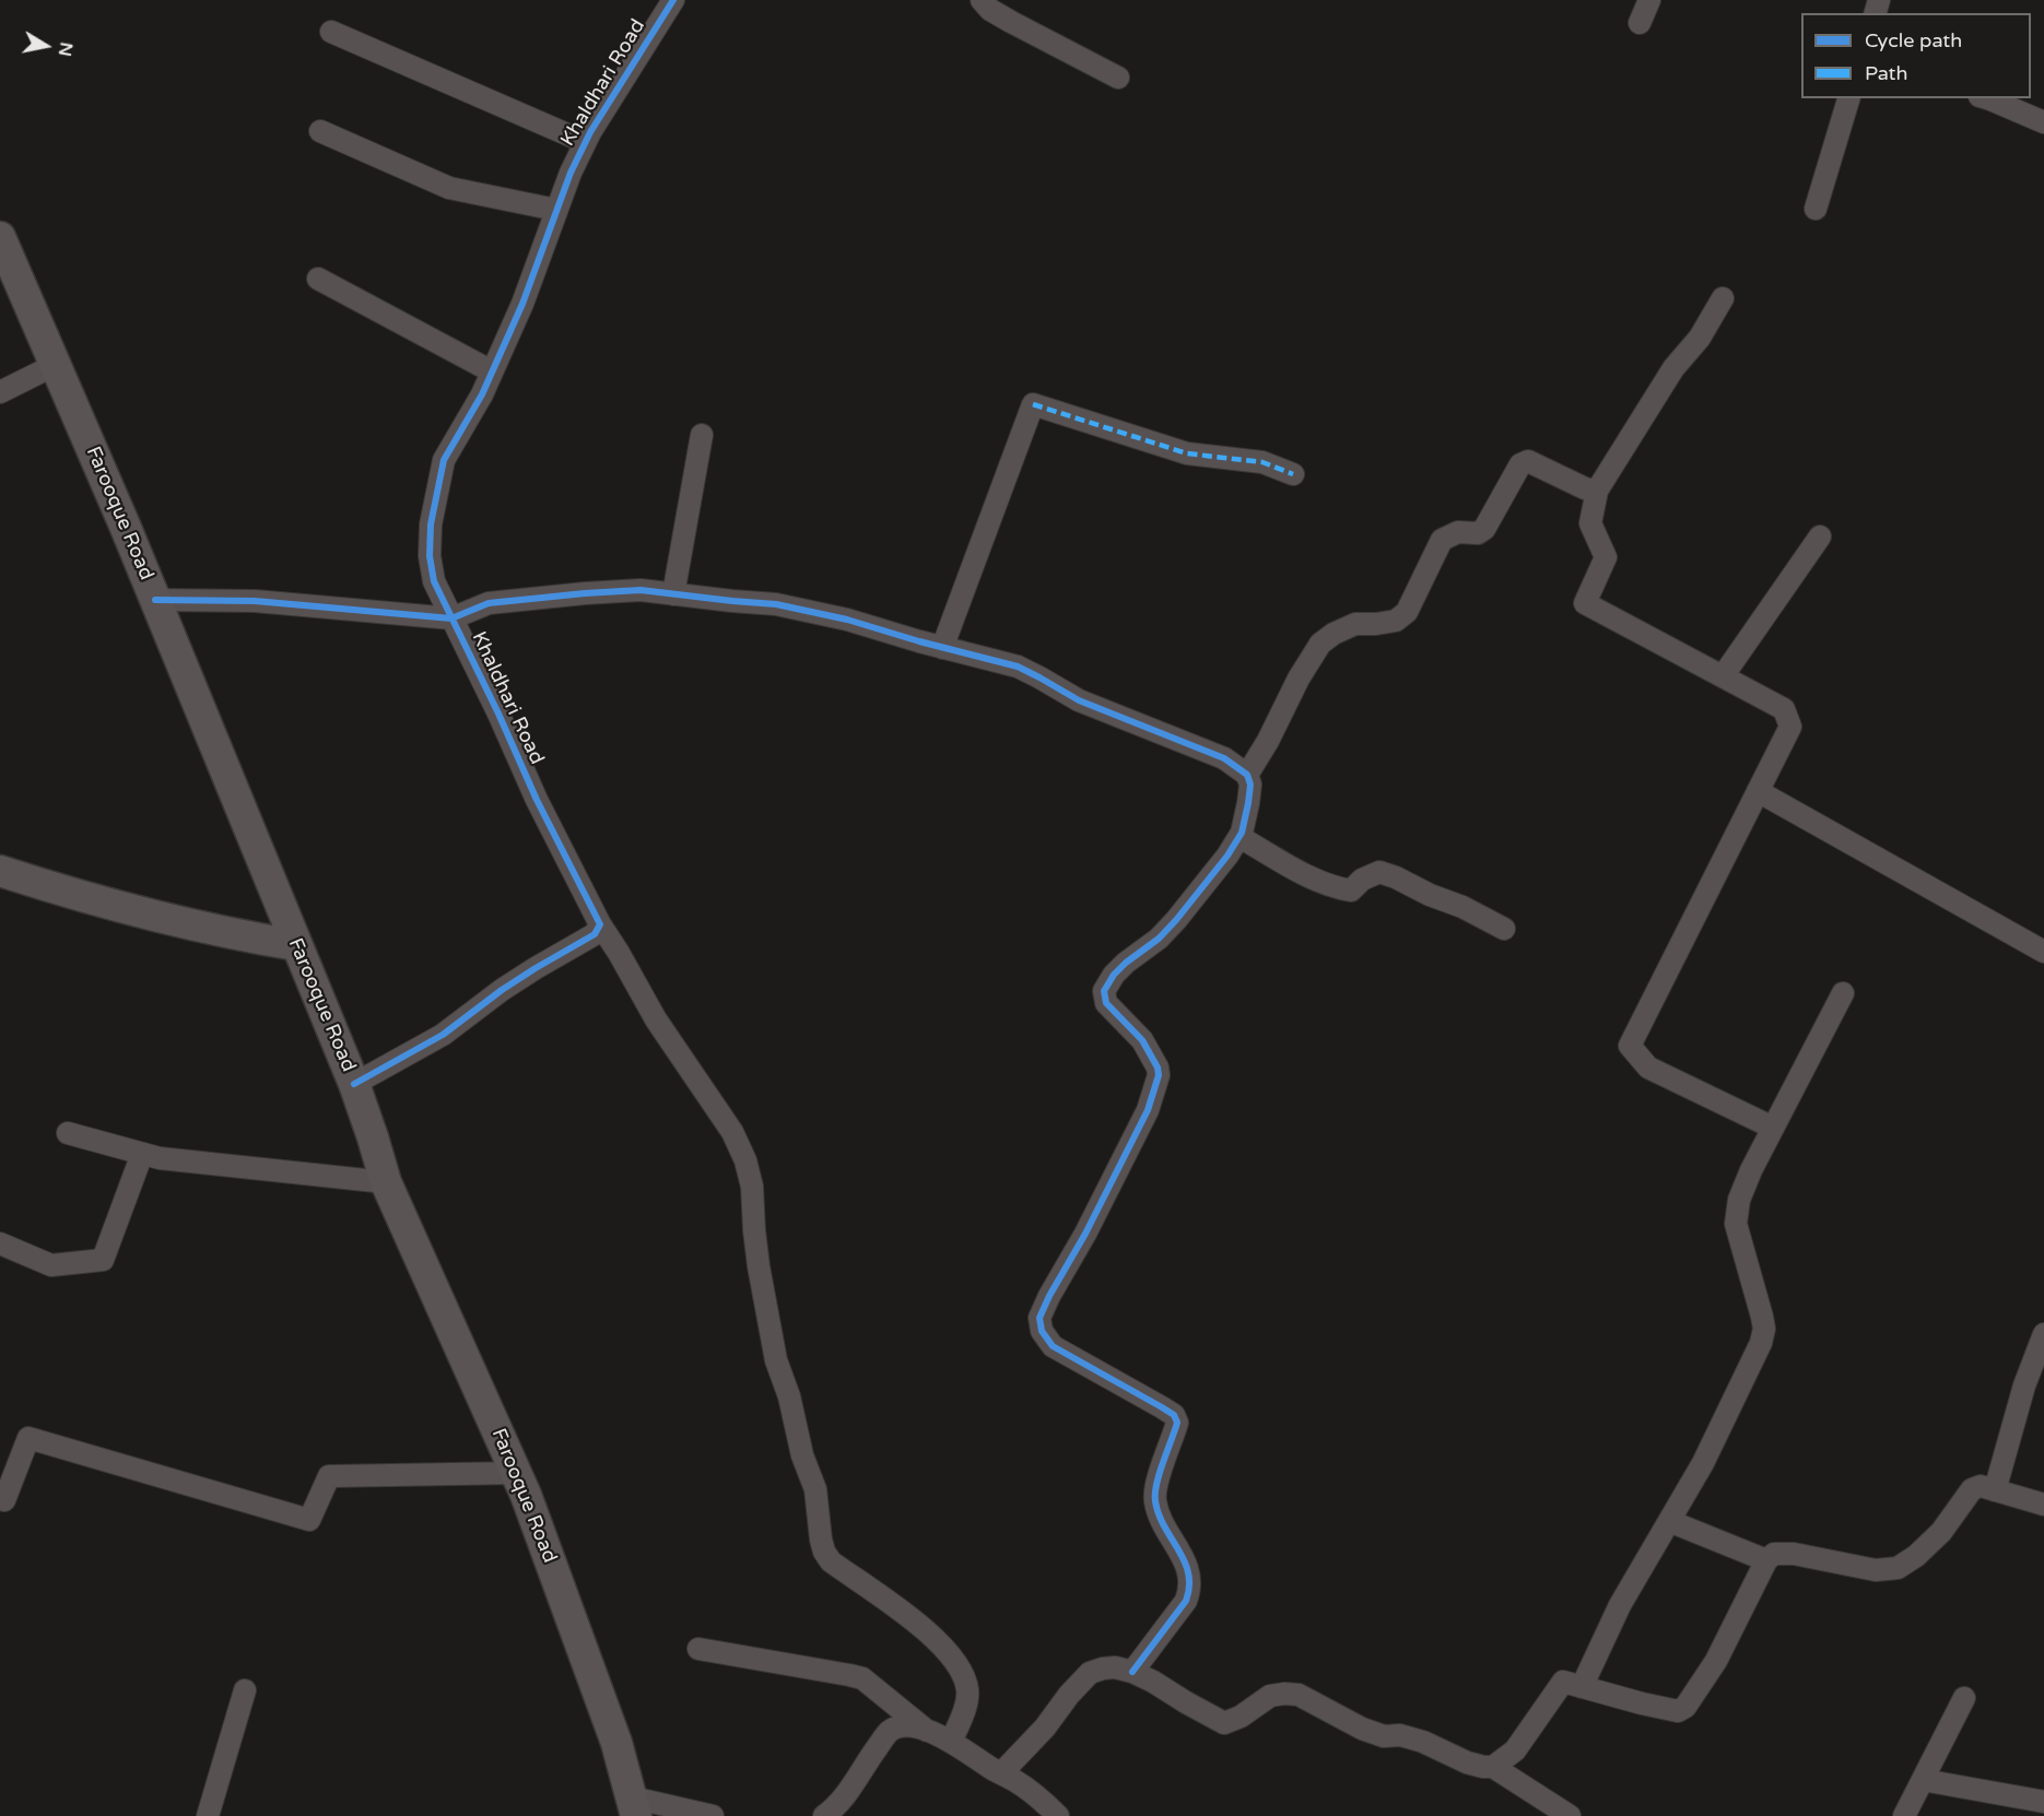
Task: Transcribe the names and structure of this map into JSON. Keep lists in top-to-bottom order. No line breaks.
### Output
{"streets":{"main road":["Farooque Road"],"street":["Khaldhari Road"]},"legend":["Cycle path","Path"],"north":"right"}
